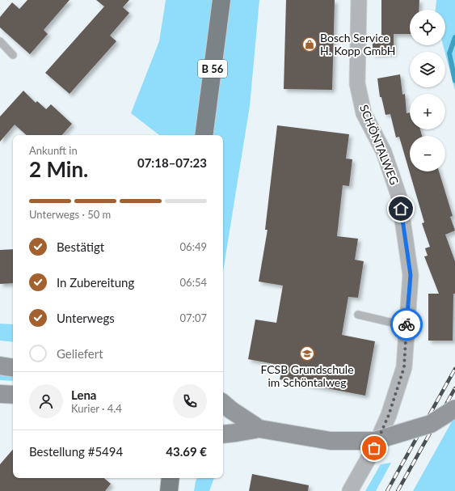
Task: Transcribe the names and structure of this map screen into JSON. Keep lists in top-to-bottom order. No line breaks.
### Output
{"streets":{"main road":["B 56"],"street":["SCHÖNTALWEG"]},"places":{"shop":["Bosch Service H. Kopp GmbH"],"school or university":["FCSB Grundschule im Schöntalweg"]},"page":{"map_buttons":["+","−"],"heading":["2 Min.","Ankunft in","07:18–07:23"],"panel":["Lena","Kurier · 4.4","Bestellung #5494","43.69 €"],"bar":"Unterwegs · 50 m","list":[["Bestätigt","06:49"],["In Zubereitung","06:54"],["Unterwegs","07:07"],"Geliefert"]}}
